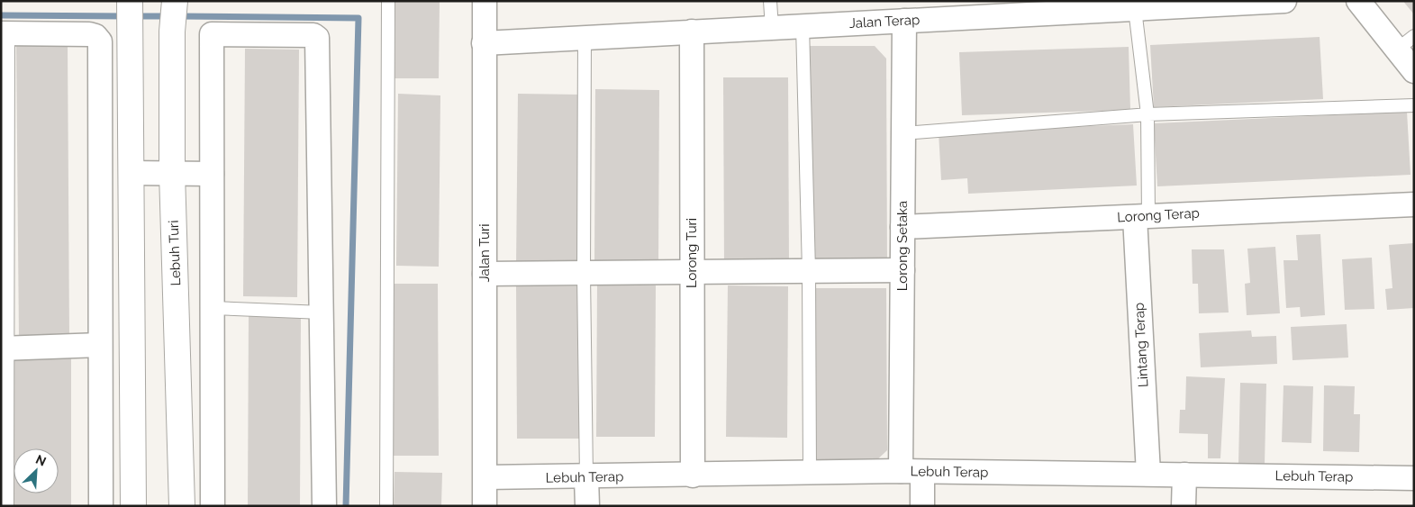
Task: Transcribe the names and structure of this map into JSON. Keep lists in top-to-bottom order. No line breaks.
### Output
{"streets":{"main road":["Lebuh Turi"],"street":["Jalan Terap","Lorong Terap","Lorong Setaka","Jalan Turi","Lorong Turi","Lintang Terap","Lebuh Terap"]},"crossings":[["Jalan Terap","Lorong Setaka"],["Jalan Terap","Jalan Turi"],["Jalan Terap","Lorong Turi"],["Lorong Terap","Lorong Setaka"],["Lorong Terap","Lintang Terap"],["Lorong Setaka","Lebuh Terap"],["Jalan Turi","Lebuh Terap"],["Lorong Turi","Lebuh Terap"],["Lintang Terap","Lebuh Terap"]],"north":"top right"}
